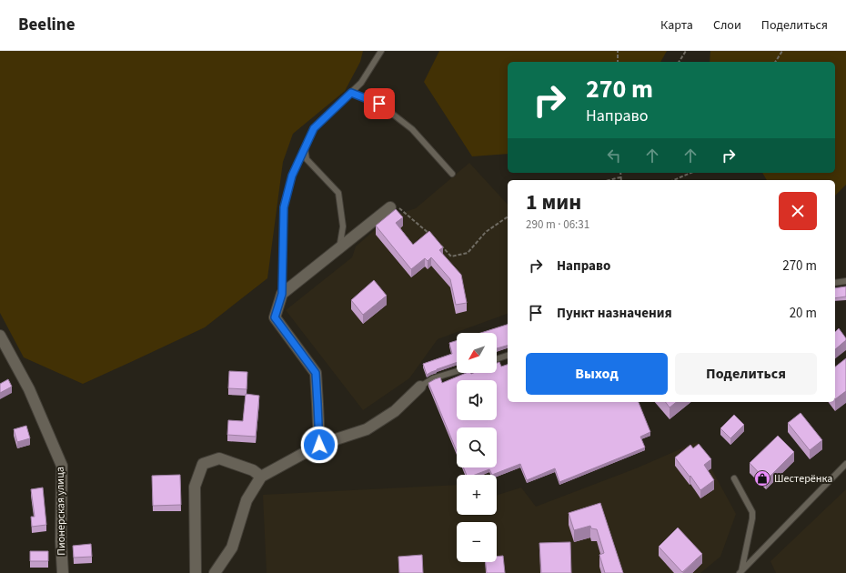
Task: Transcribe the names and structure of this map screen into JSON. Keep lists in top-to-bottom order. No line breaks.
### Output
{"streets":{"street":["Пионерская улица"]},"places":{"shop":["Шестерёнка"]},"north":"bottom left","page":{"header":"Beeline","nav":["Карта","Слои","Поделиться"],"turn":["270 m","Направо"],"heading":["1 мин","290 m · 06:31"],"list":[{"name":"Направо","value":"270 m"},{"name":"Пункт назначения","value":"20 m"}],"map_buttons":["+","−"],"buttons":["Выход","Поделиться"]}}
